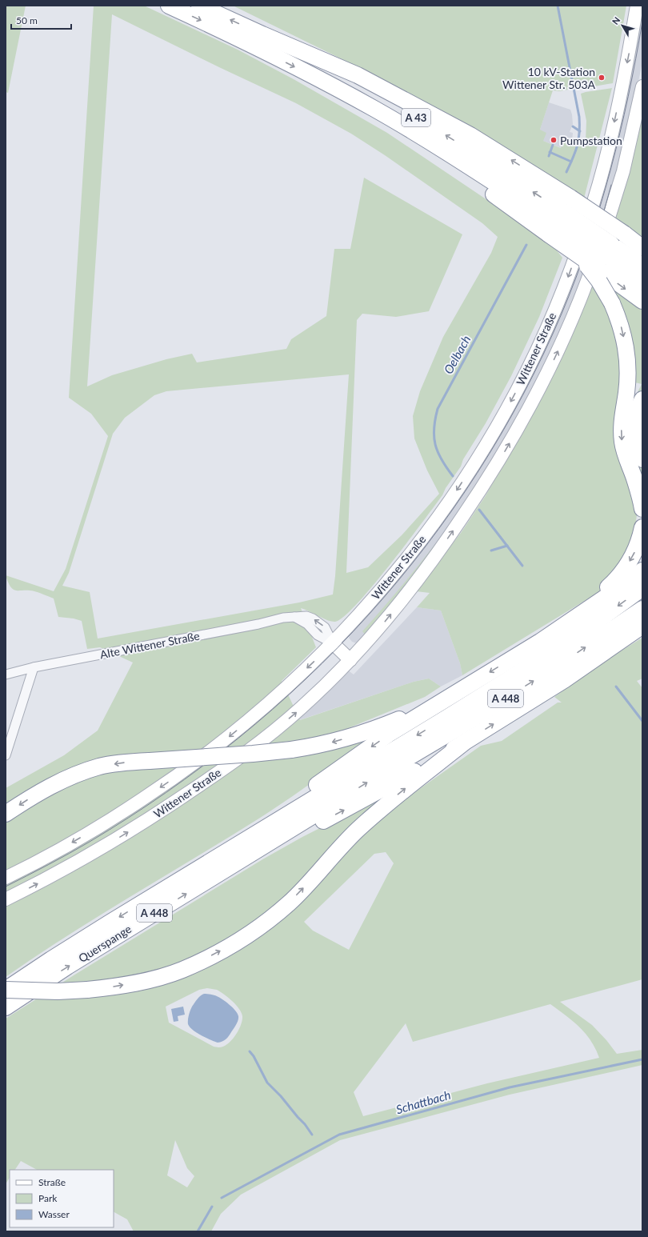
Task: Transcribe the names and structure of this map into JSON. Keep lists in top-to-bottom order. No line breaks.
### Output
{"streets":{"highway":["A 43","A 448","Querspange"],"main road":["Wittener Straße"],"street":["Alte Wittener Straße"]},"crossings":[["Wittener Straße","Alte Wittener Straße"],["A 448","Querspange"]],"water":["Oelbach","Schattbach"],"places":["10 kV-Station Wittener Str. 503A","Pumpstation"],"legend":["Straße","Park","Wasser"],"scale_bar":"50 m","north":"top left"}
